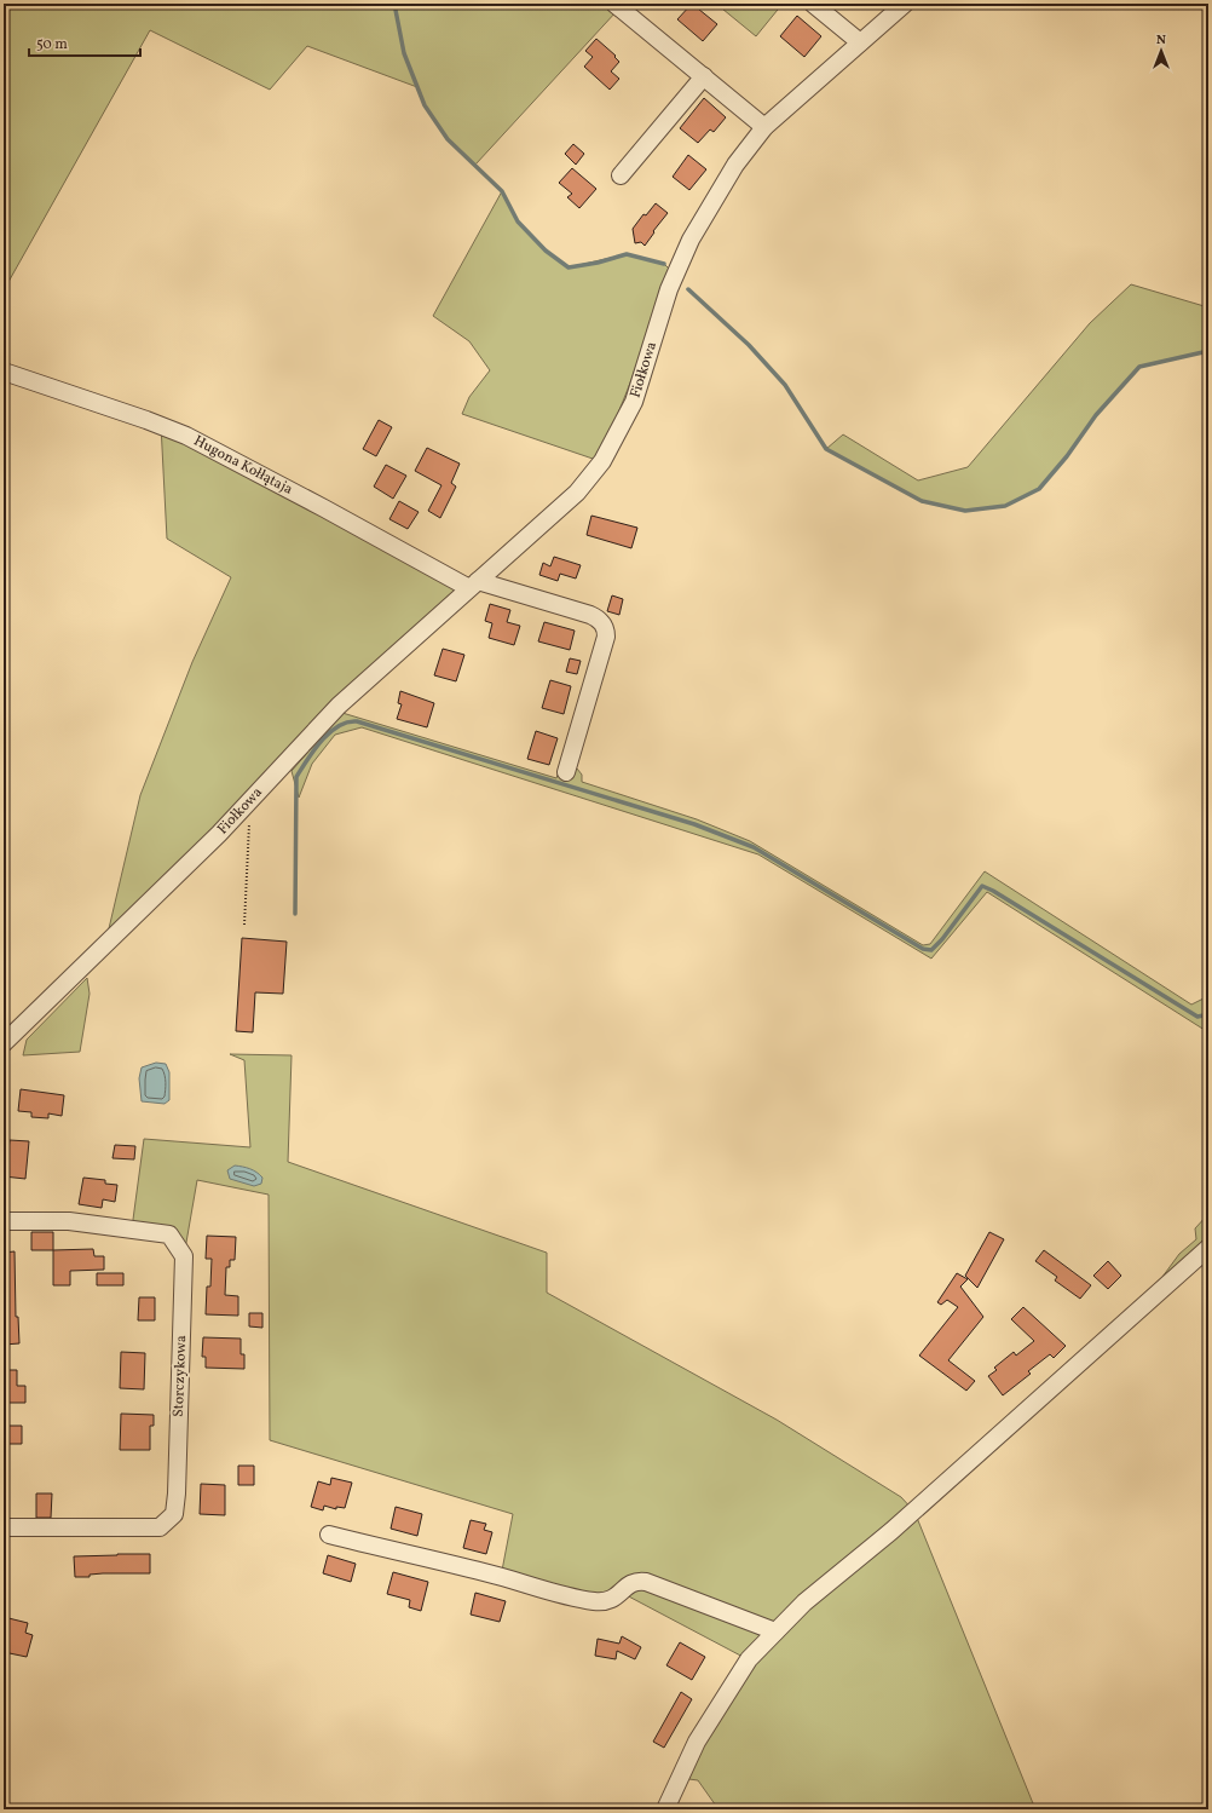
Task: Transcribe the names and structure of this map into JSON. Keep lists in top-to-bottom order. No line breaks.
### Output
{"streets":{"street":["Fiołkowa","Hugona Kołłątaja","Storczykowa"]},"crossings":[["Fiołkowa","Hugona Kołłątaja"]],"scale_bar":"50 m","north":"top"}
